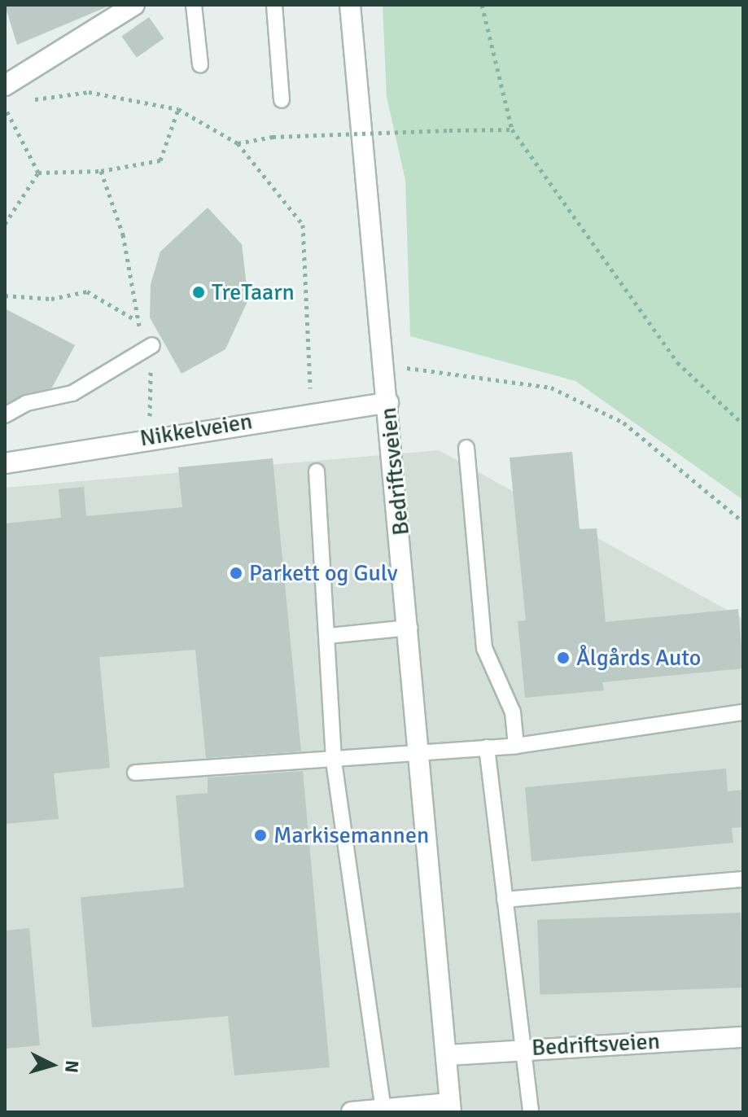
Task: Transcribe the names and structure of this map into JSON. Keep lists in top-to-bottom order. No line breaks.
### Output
{"streets":{"street":["Nikkelveien","Bedriftsveien"]},"crossings":[["Nikkelveien","Bedriftsveien"]],"places":["TreTaarn","Parkett og Gulv","Ålgårds Auto","Markisemannen"],"north":"right"}
